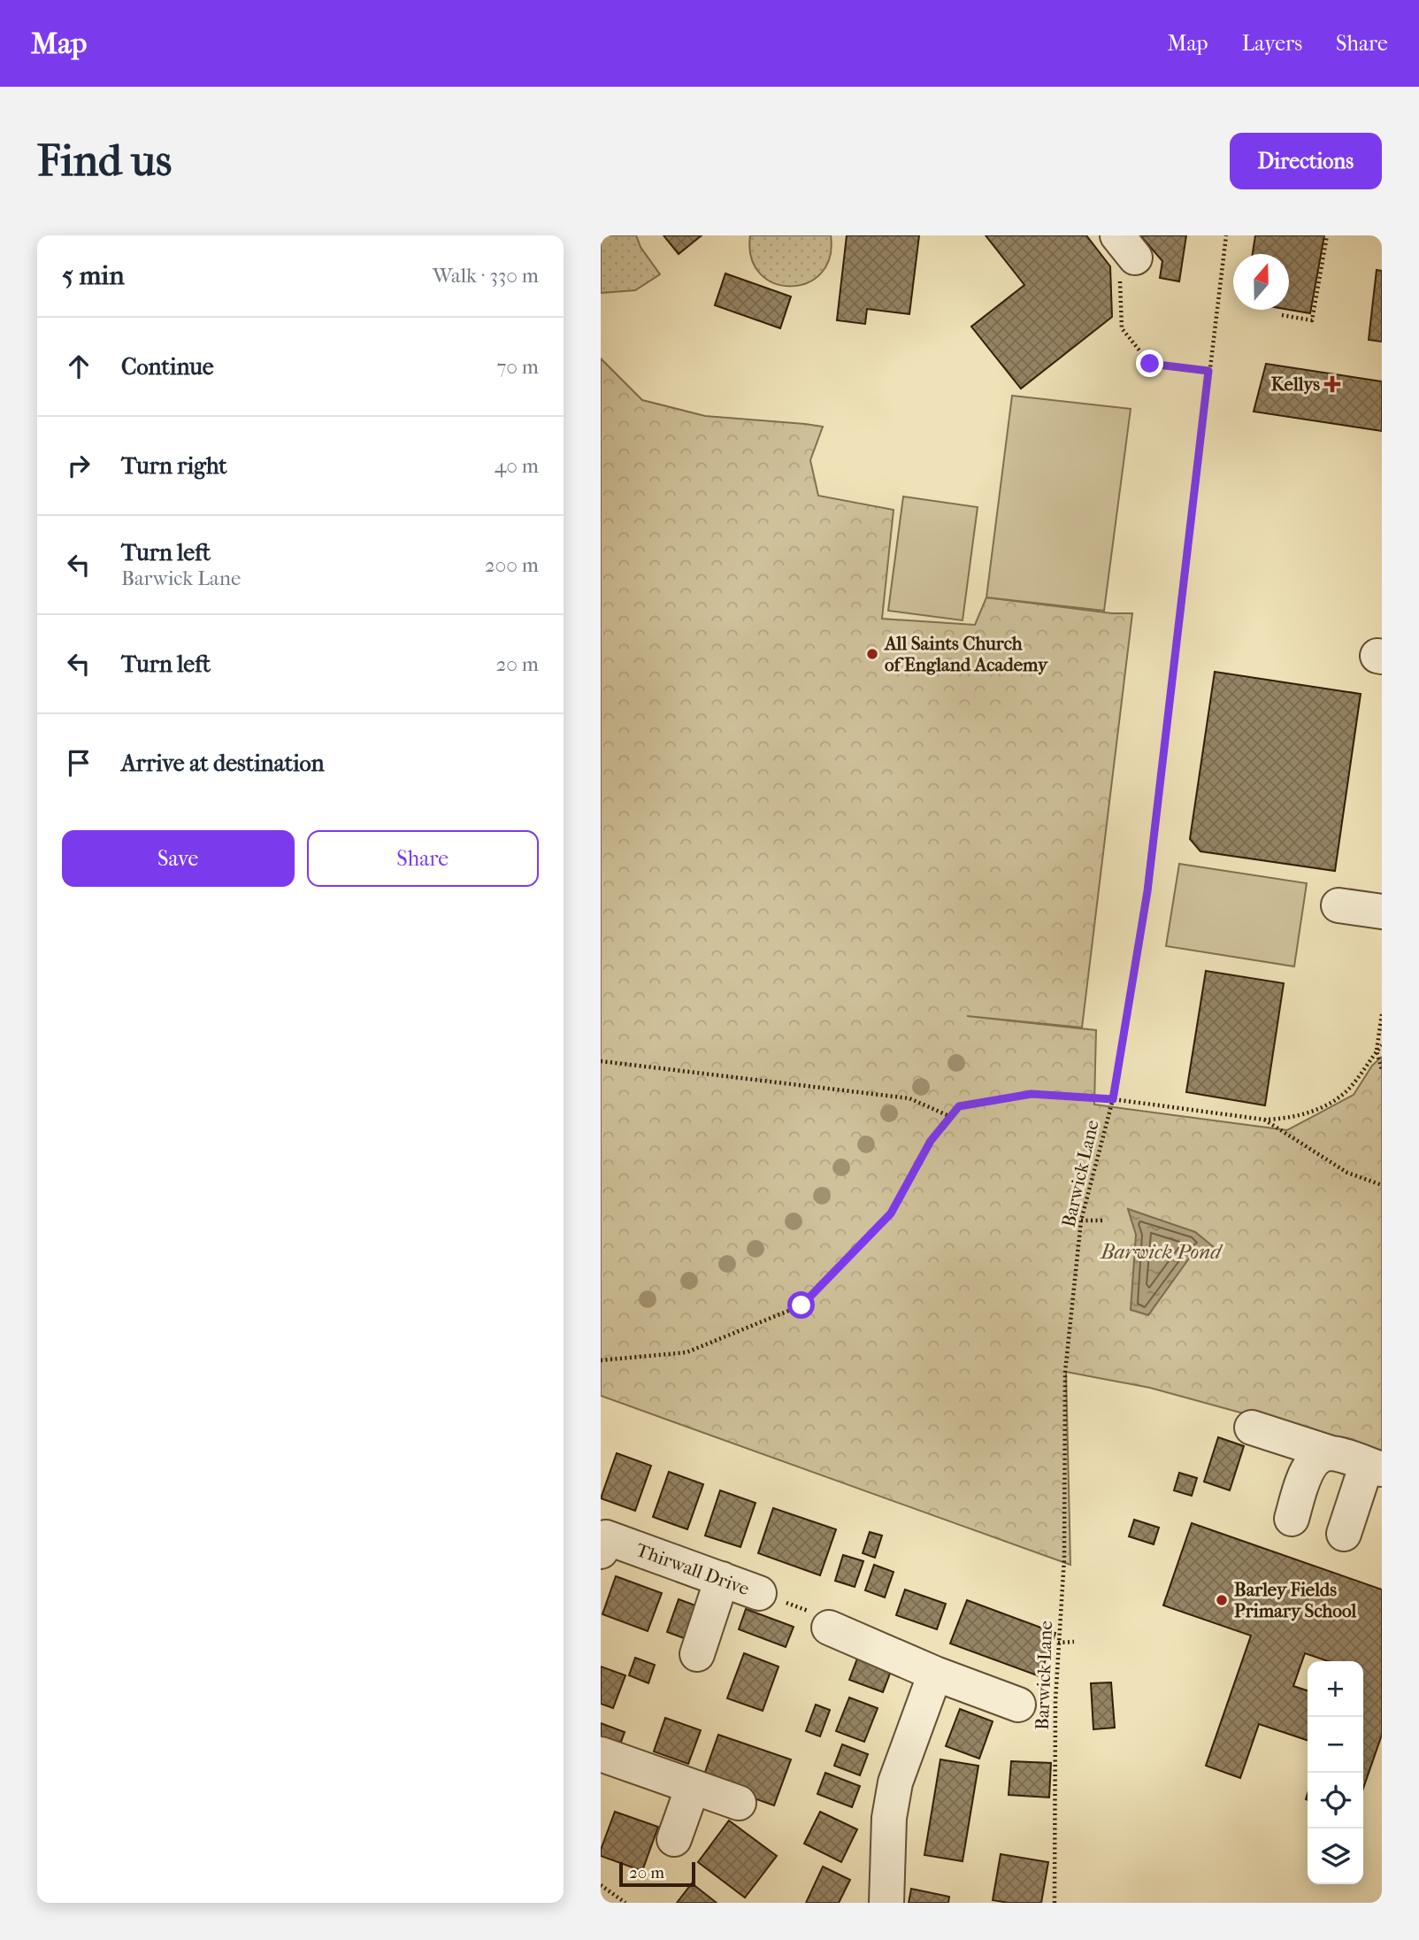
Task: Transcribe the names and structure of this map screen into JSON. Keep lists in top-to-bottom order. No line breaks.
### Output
{"streets":{"street":["Thirwall Drive"],"path":["Barwick Lane"]},"water":["Barwick Pond"],"places":{"health":["Kellys"],"other":["All Saints Church of England Academy","Barley Fields Primary School"]},"scale_bar":"20 m","north":"top","page":{"header":"Map","nav":["Map","Layers","Share"],"buttons":["Directions",["Save","Share"]],"title":"Find us","heading":["5 min","Walk · 330 m"],"list":[["Continue","70 m"],["Turn right","40 m"],["Turn left","Barwick Lane","200 m"],["Turn left","20 m"],"Arrive at destination"],"map_buttons":["+","−"],"scale":"20 m"}}
